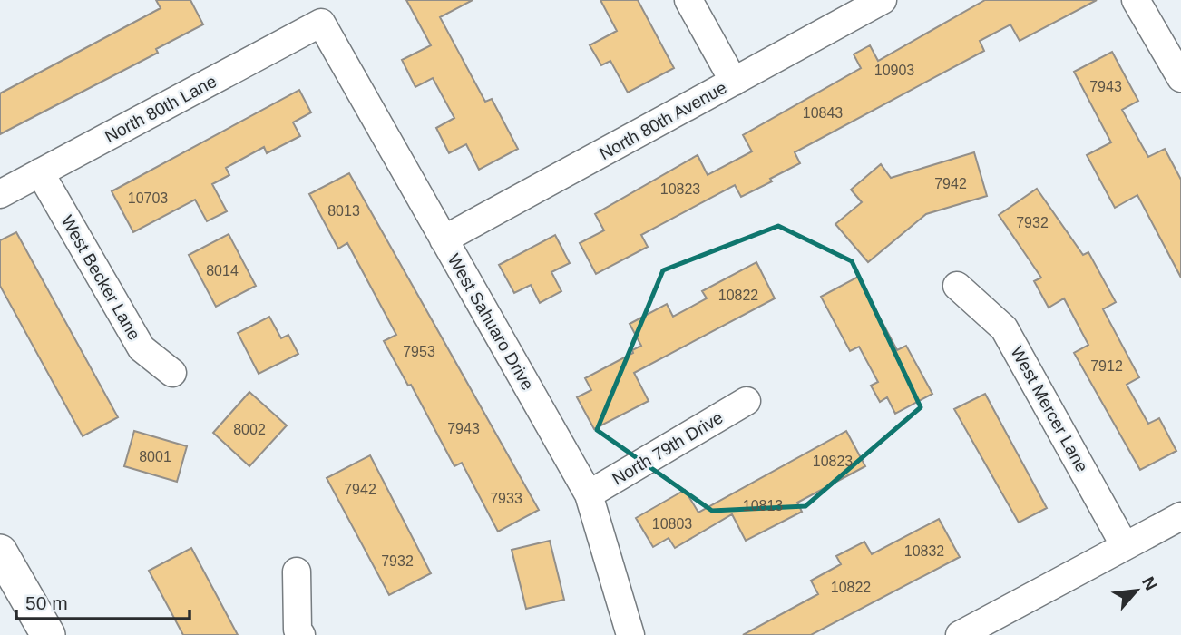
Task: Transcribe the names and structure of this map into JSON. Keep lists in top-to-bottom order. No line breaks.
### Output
{"streets":{"street":["North 80th Lane","North 80th Avenue","West Becker Lane","West Sahuaro Drive","West Mercer Lane","North 79th Drive"]},"crossings":[["North 80th Lane","West Becker Lane"],["North 80th Lane","West Sahuaro Drive"],["North 80th Avenue","West Sahuaro Drive"],["West Sahuaro Drive","North 79th Drive"]],"house_numbers":["10903","7943","10843","7942","10823","10703","8013","7932","8014","10822","7953","7912","7943","8002","8001","10823","7942","7933","10813","10803","10832","7932","10822"],"scale_bar":"50 m","north":"top right"}
